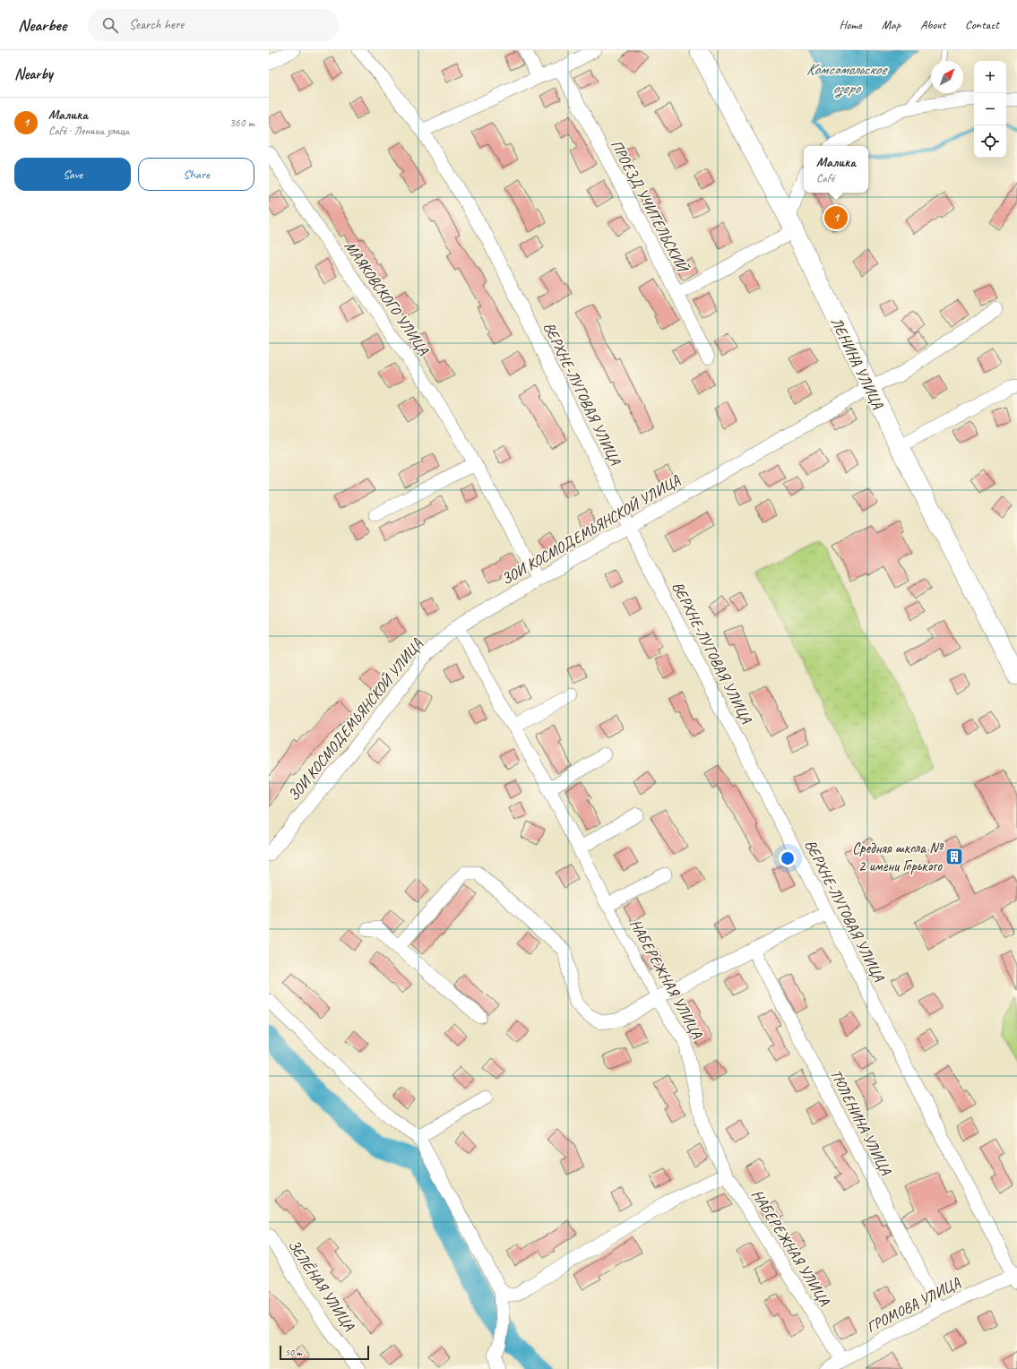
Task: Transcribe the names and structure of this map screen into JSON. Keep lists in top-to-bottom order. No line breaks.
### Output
{"streets":{"main road":["ЛЕНИНА УЛИЦА"],"street":["ПРОЕЗД УЧИТЕЛЬСКИЙ","МАЯКОВСКОГО УЛИЦА","ВЕРХНЕ-ЛУГОВАЯ УЛИЦА","ЗОИ КОСМОДЕМЬЯНСКОЙ УЛИЦА","НАБЕРЕЖНАЯ УЛИЦА","ТЮЛЕНИНА УЛИЦА","ЗЕЛЁНАЯ УЛИЦА","ГРОМОВА УЛИЦА"]},"crossings":[["МАЯКОВСКОГО УЛИЦА","ЗОИ КОСМОДЕМЬЯНСКОЙ УЛИЦА"],["ЛЕНИНА УЛИЦА","ЗОИ КОСМОДЕМЬЯНСКОЙ УЛИЦА"],["ВЕРХНЕ-ЛУГОВАЯ УЛИЦА","ЗОИ КОСМОДЕМЬЯНСКОЙ УЛИЦА"],["ВЕРХНЕ-ЛУГОВАЯ УЛИЦА","ГРОМОВА УЛИЦА"],["ЗОИ КОСМОДЕМЬЯНСКОЙ УЛИЦА","НАБЕРЕЖНАЯ УЛИЦА"],["НАБЕРЕЖНАЯ УЛИЦА","ГРОМОВА УЛИЦА"],["ТЮЛЕНИНА УЛИЦА","ГРОМОВА УЛИЦА"]],"water":["Комсомольское озеро"],"places":{"building":["Средняя школа № 2 имени Горького"]},"scale_bar":"50 m","north":"top right","page":{"header":"Nearbee","search":"Search here","nav":["Home","Map","About","Contact"],"heading":"Nearby","map_buttons":["+","−"],"list":[{"mark":"1","name":"Малика","note":"Café · Ленина улица","value":"360 m"}],"popup":["Малика","Café"],"buttons":["Save","Share"],"pins":"1","scale":"50 m"}}
